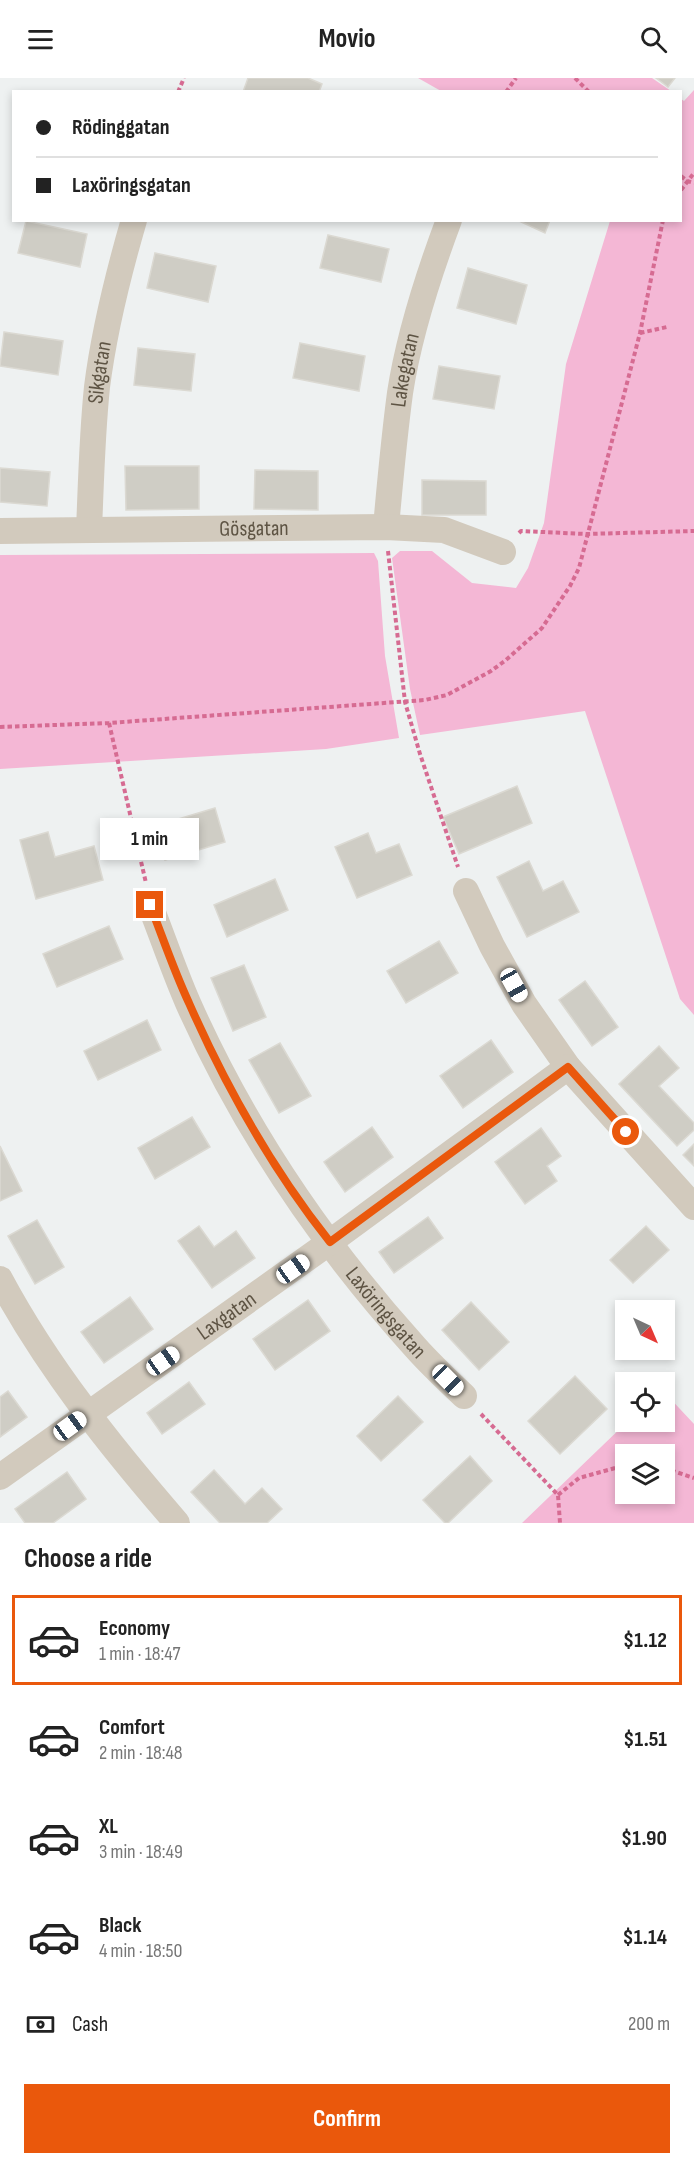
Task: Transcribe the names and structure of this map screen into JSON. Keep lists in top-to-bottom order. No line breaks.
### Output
{"streets":{"street":["Lakegatan","Sikgatan","Gösgatan","Laxöringsgatan","Laxgatan"]},"crossings":[["Lakegatan","Gösgatan"],["Sikgatan","Gösgatan"],["Laxöringsgatan","Laxgatan"]],"north":"bottom right","page":{"header":"Movio","banner":["Rödinggatan","Laxöringsgatan"],"bubble":"1 min","heading":"Choose a ride","list":[{"name":"Economy","note":"1 min · 18:47","value":"$1.12"},{"name":"Comfort","note":"2 min · 18:48","value":"$1.51"},{"name":"XL","note":"3 min · 18:49","value":"$1.90"},{"name":"Black","note":"4 min · 18:50","value":"$1.14"}],"pay":["Cash","200 m"],"buttons":"Confirm"}}
